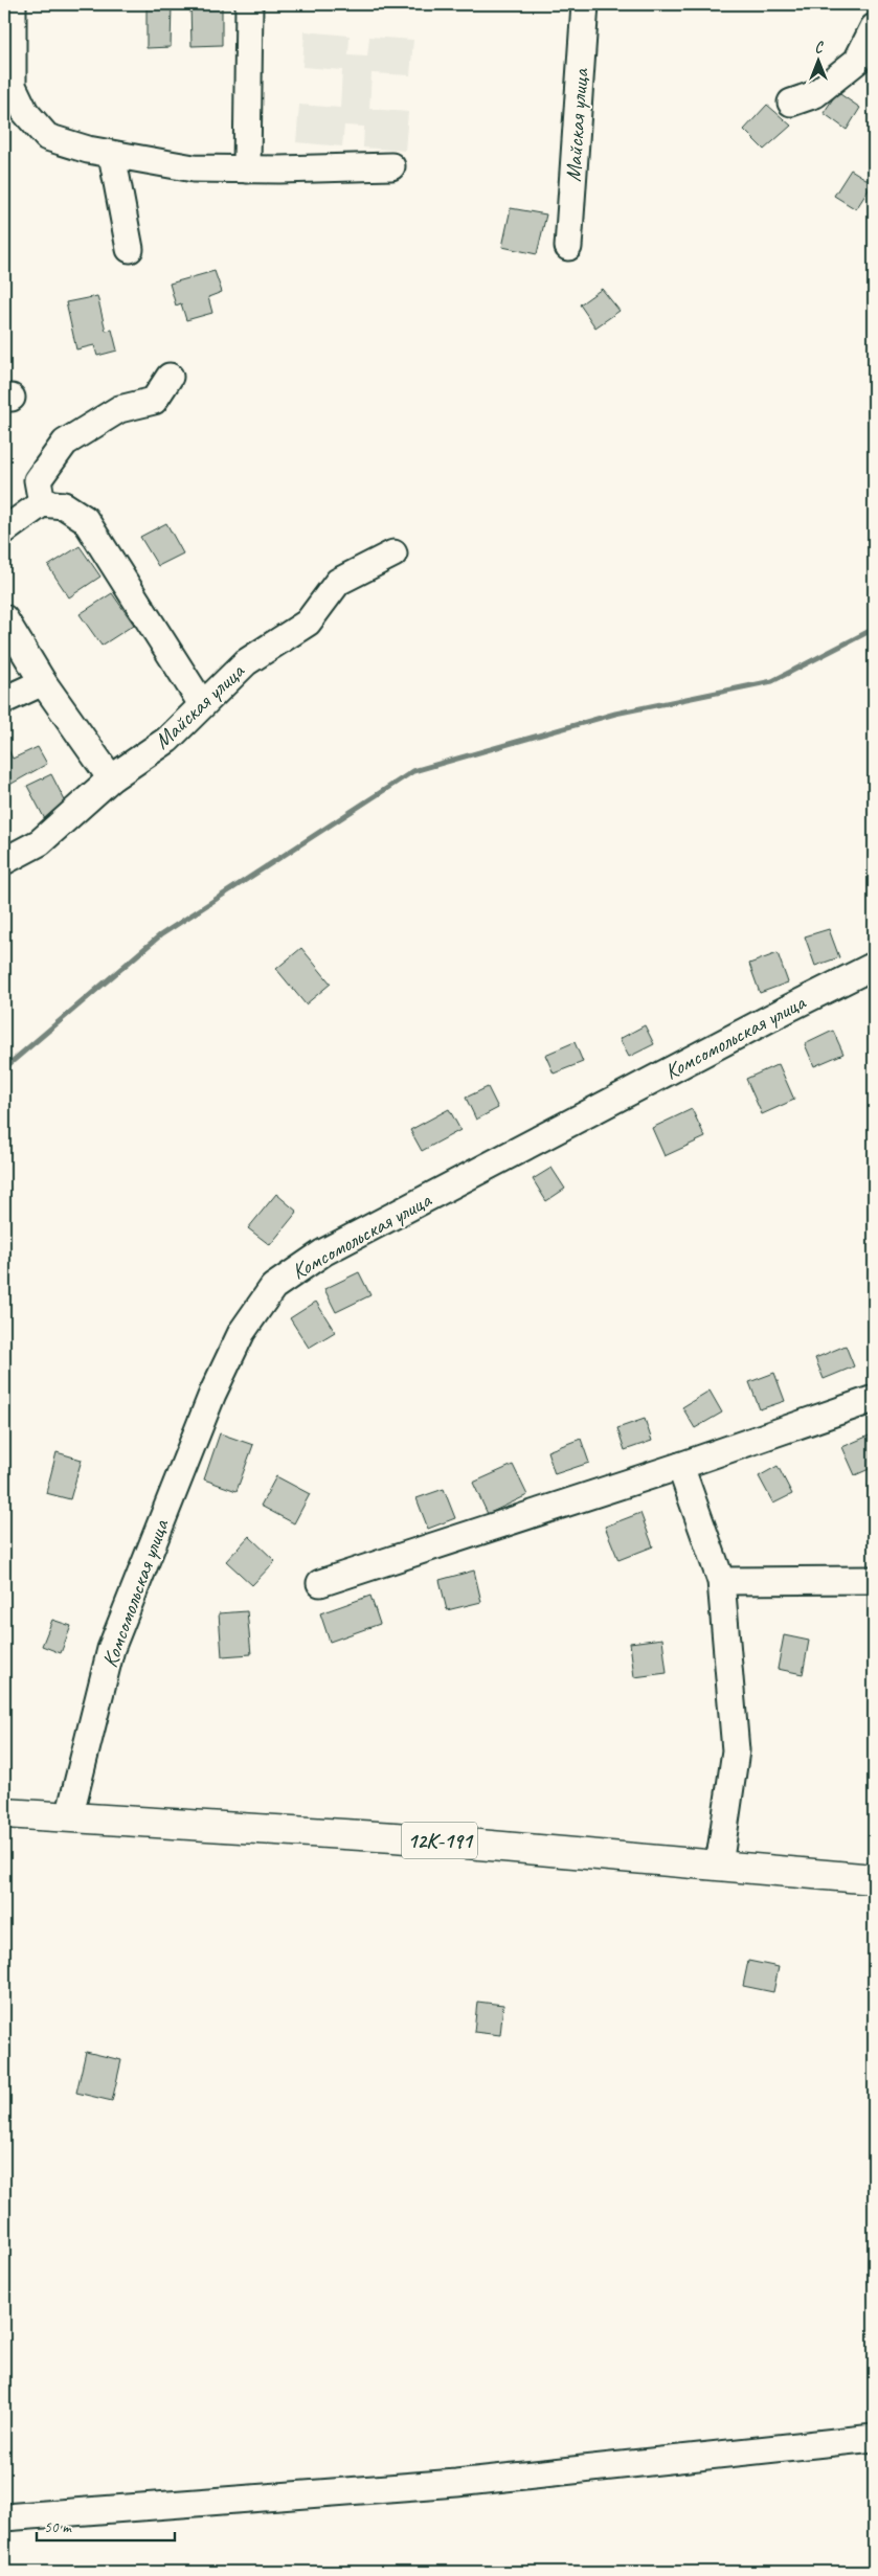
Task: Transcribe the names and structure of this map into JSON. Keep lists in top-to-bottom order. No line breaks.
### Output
{"streets":{"main road":["12К-191"],"street":["Майская улица","Комсомольская улица"]},"crossings":[["Комсомольская улица","12К-191"]],"scale_bar":"50 m","north":"top"}
